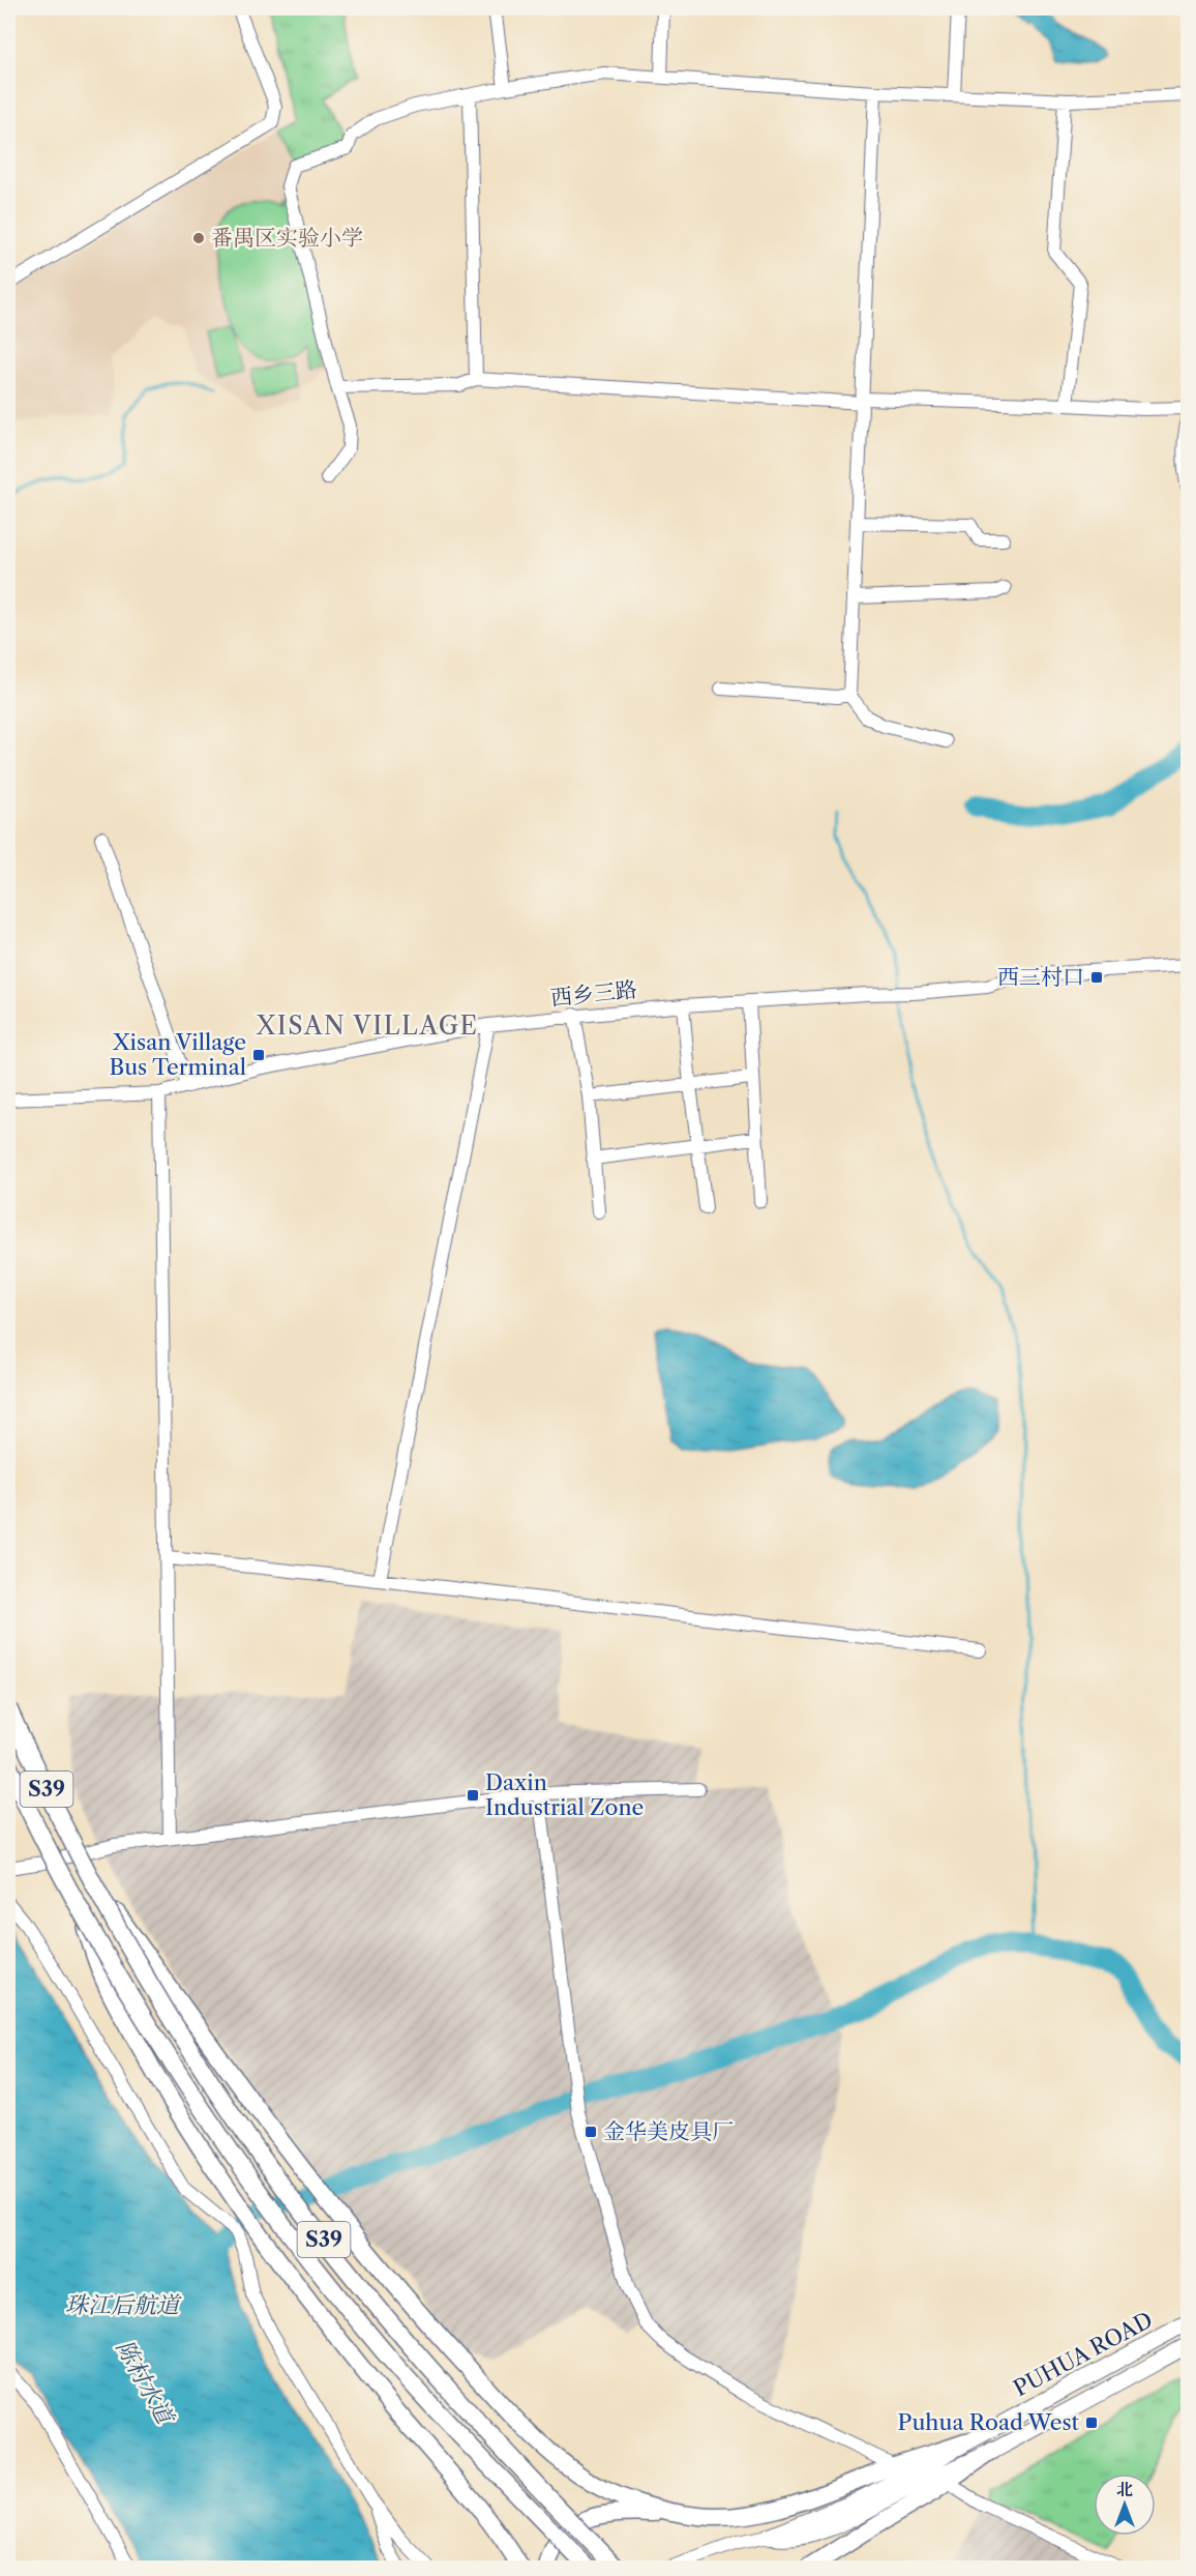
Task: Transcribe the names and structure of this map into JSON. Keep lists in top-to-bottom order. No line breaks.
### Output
{"streets":{"highway":["S39"],"main road":["PUHUA ROAD"],"street":["西乡三路"]},"districts":["XISAN VILLAGE"],"water":["珠江后航道","陈村水道"],"places":{"other":["番禺区实验小学"],"transit":["西三村口","Xisan Village Bus Terminal","Daxin Industrial Zone","金华美皮具厂","Puhua Road West"]},"north":"top"}
